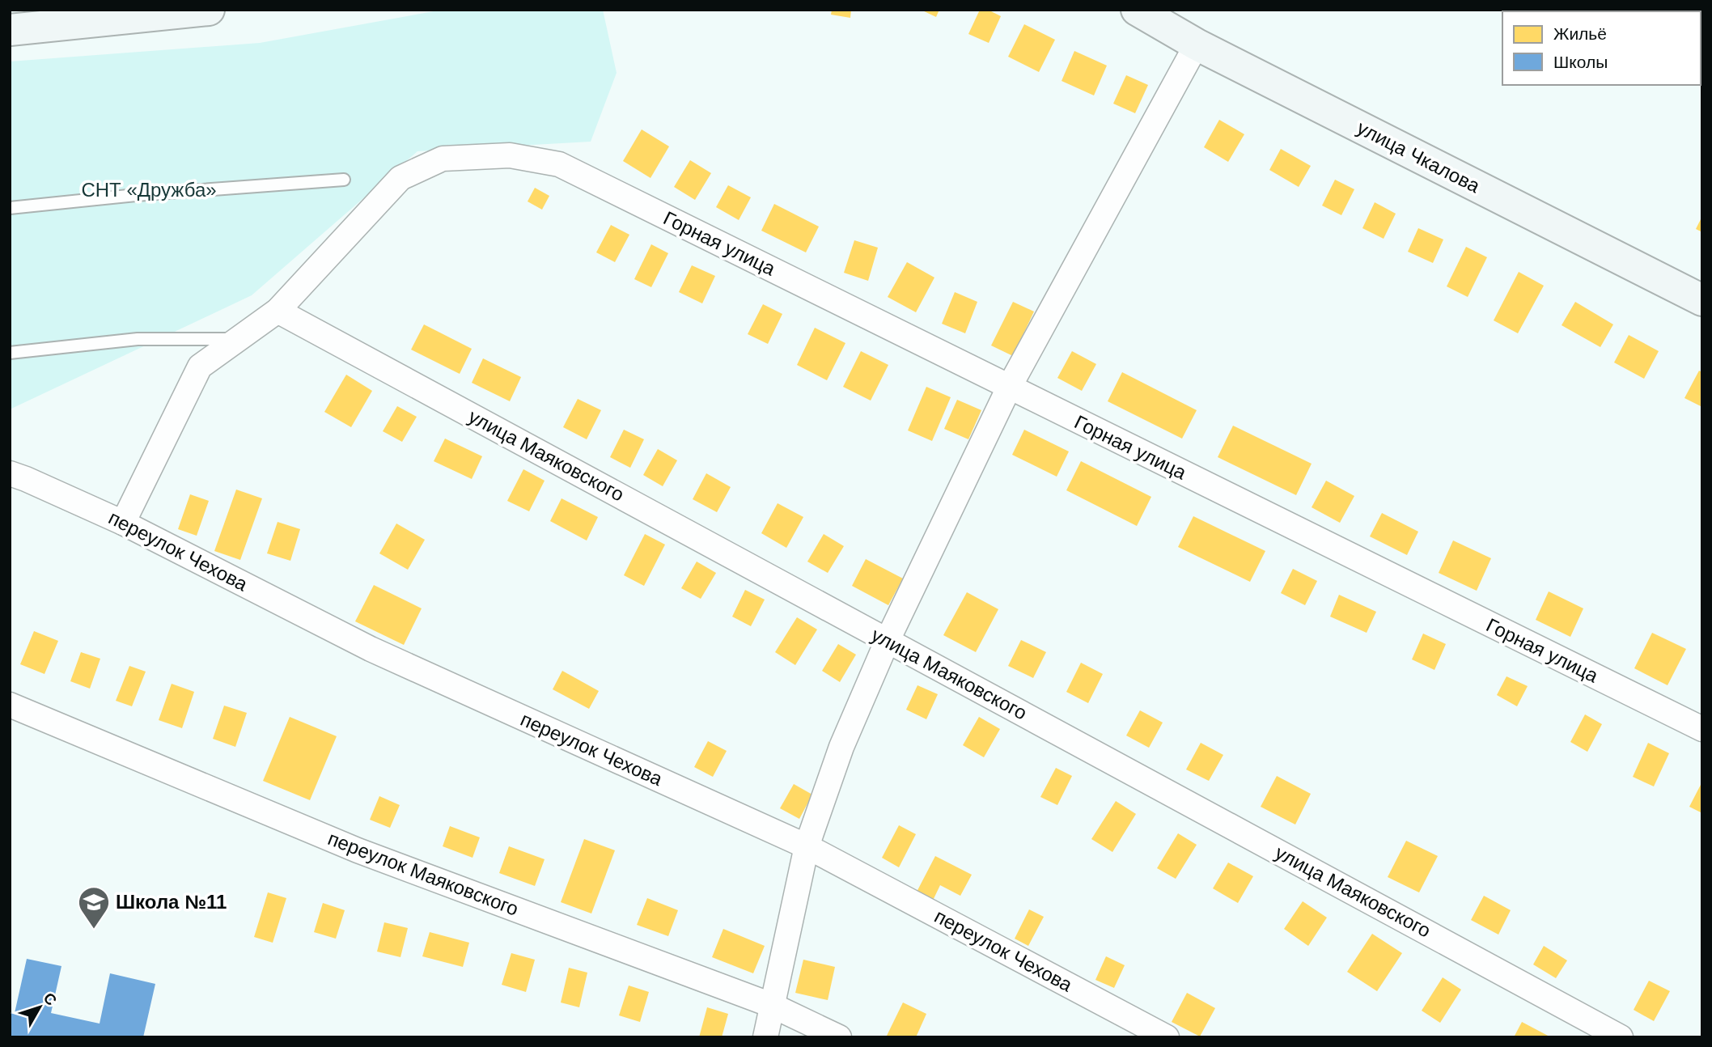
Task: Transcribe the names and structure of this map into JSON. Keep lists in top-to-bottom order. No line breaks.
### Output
{"streets":{"main road":["улица Чкалова"],"street":["Горная улица","улица Маяковского","переулок Чехова","переулок Маяковского"]},"crossings":[["Горная улица","улица Маяковского"],["Горная улица","переулок Чехова"]],"parks":["СНТ «Дружба»"],"places":{"school or university":["Школа №11"]},"legend":["Жильё","Школы"],"north":"top right"}
